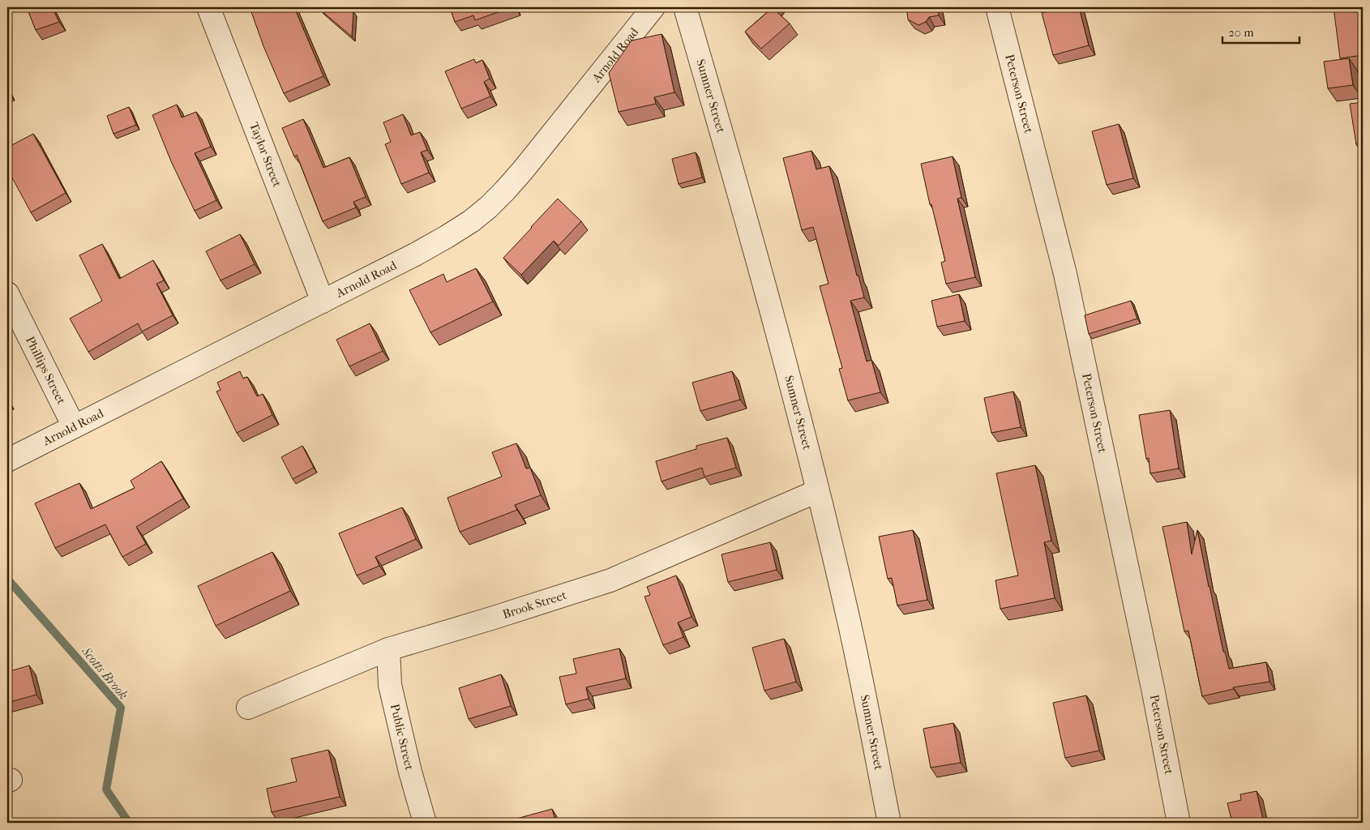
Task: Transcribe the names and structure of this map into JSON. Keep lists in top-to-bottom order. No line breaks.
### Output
{"streets":{"street":["Arnold Road","Peterson Street","Sumner Street","Taylor Street","Phillips Street","Brook Street","Public Street"]},"crossings":[["Arnold Road","Taylor Street"],["Arnold Road","Phillips Street"],["Sumner Street","Brook Street"],["Brook Street","Public Street"]],"water":["Scotts Brook"],"scale_bar":"20 m"}
